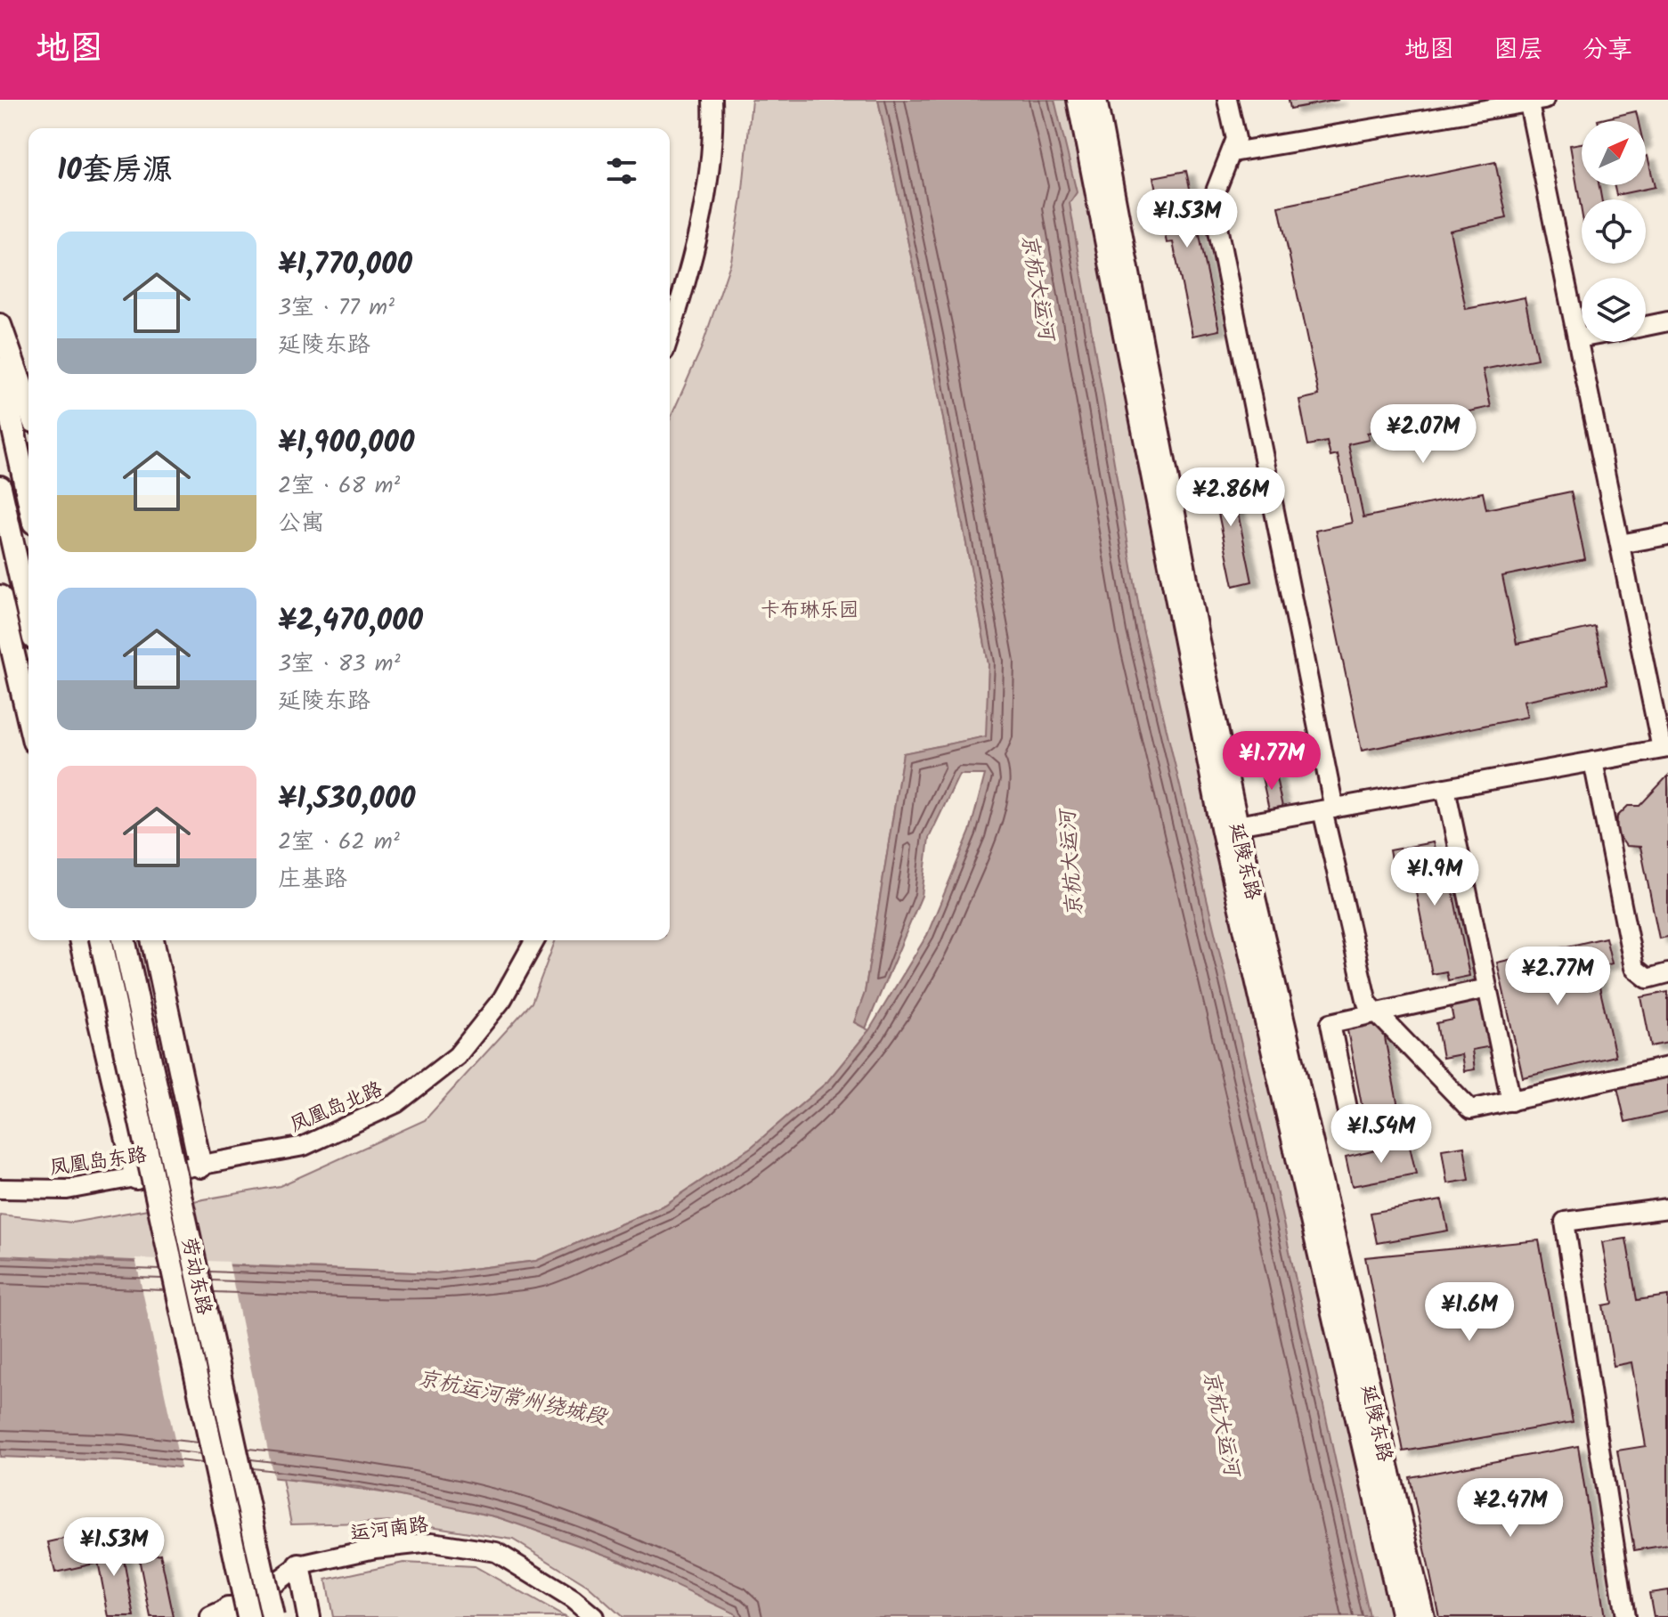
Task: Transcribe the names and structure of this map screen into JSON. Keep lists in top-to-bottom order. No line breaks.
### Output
{"streets":{"main road":["延陵东路","劳动东路"],"street":["凤凰岛北路","凤凰岛东路","运河南路"]},"crossings":[["凤凰岛北路","凤凰岛东路"]],"water":["京杭大运河","京杭运河常州绕城段"],"parks":["卡布琳乐园"],"north":"top right","page":{"header":"地图","nav":["地图","图层","分享"],"heading":"10套房源","price":["¥1.53M","¥2.07M","¥2.86M","¥1.77M","¥1.9M","¥2.77M","¥1.54M","¥1.6M","¥2.47M","¥1.53M"],"list":[{"name":"¥1,770,000","note":"3室 · 77 m² · 延陵东路"},{"name":"¥1,900,000","note":"2室 · 68 m² · 公寓"},{"name":"¥2,470,000","note":"3室 · 83 m² · 延陵东路"},{"name":"¥1,530,000","note":"2室 · 62 m² · 庄基路"}]}}
